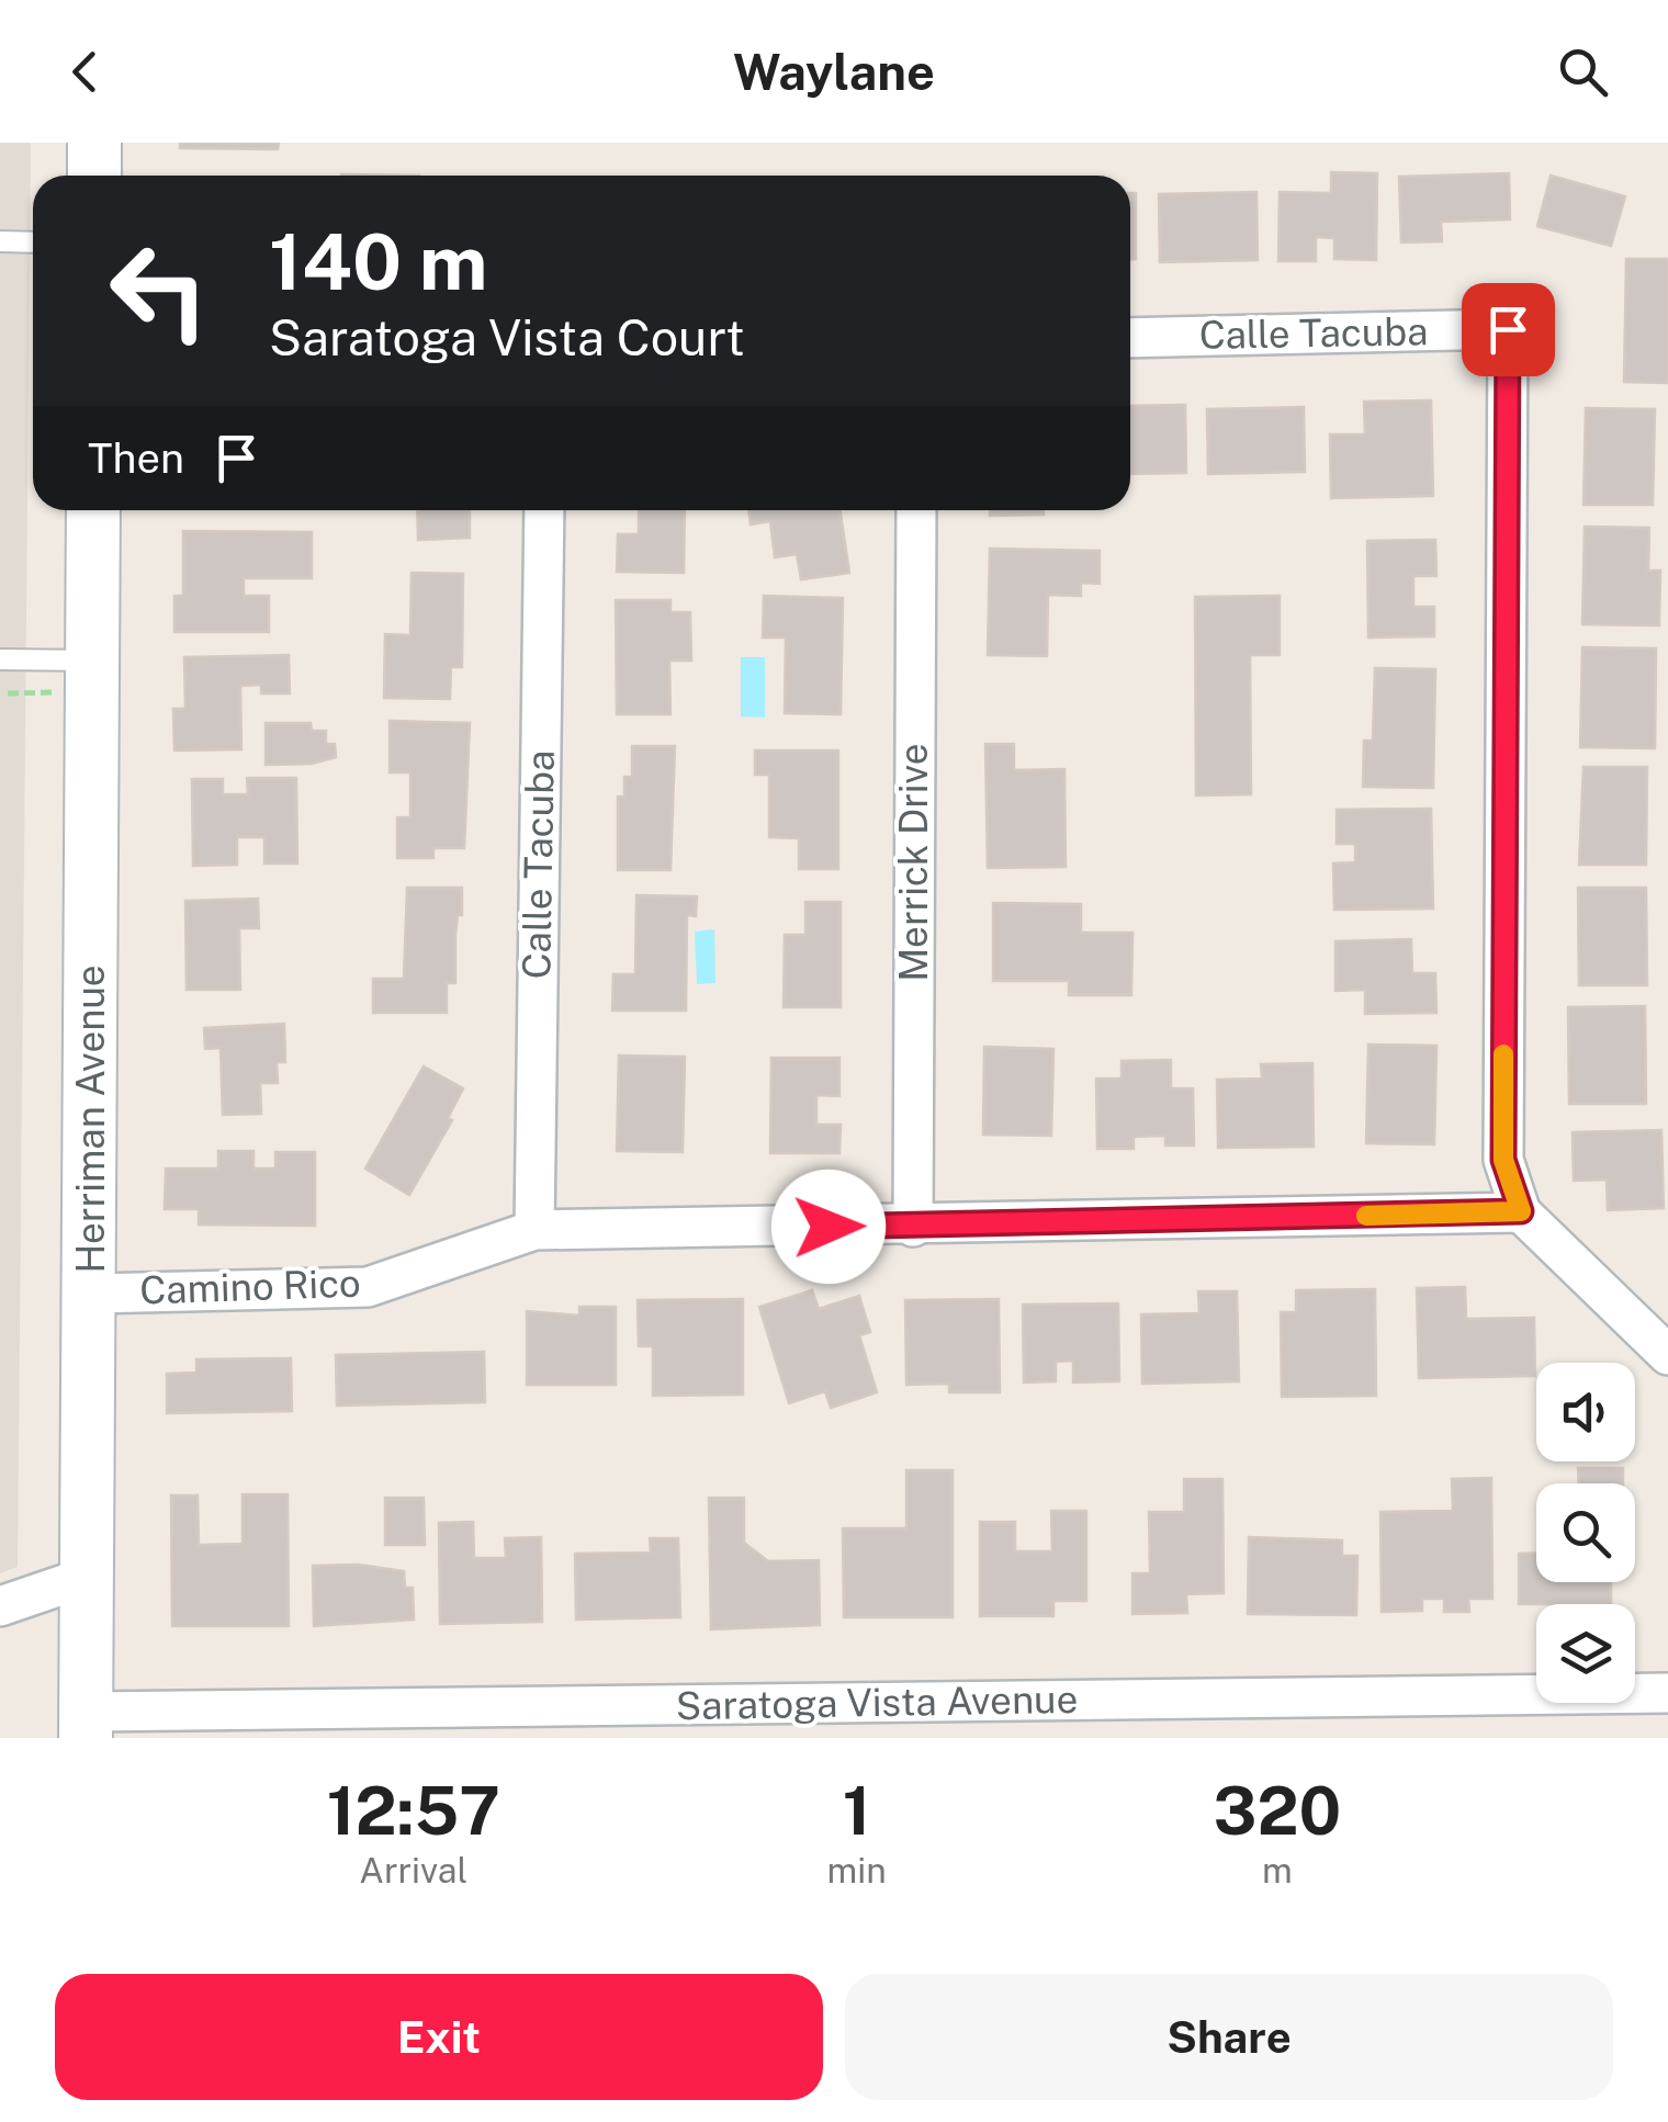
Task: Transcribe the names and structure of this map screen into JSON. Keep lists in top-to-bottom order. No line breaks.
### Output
{"streets":{"street":["Calle Tacuba","Merrick Drive","Herriman Avenue","Camino Rico","Saratoga Vista Avenue"]},"crossings":[["Calle Tacuba","Camino Rico"],["Merrick Drive","Camino Rico"],["Herriman Avenue","Camino Rico"],["Herriman Avenue","Saratoga Vista Avenue"]],"page":{"header":"Waylane","turn":["140 m","Saratoga Vista Court"],"then":"Then","eta":["12:57","Arrival","1","min","320","m"],"buttons":["Exit","Share"]}}
